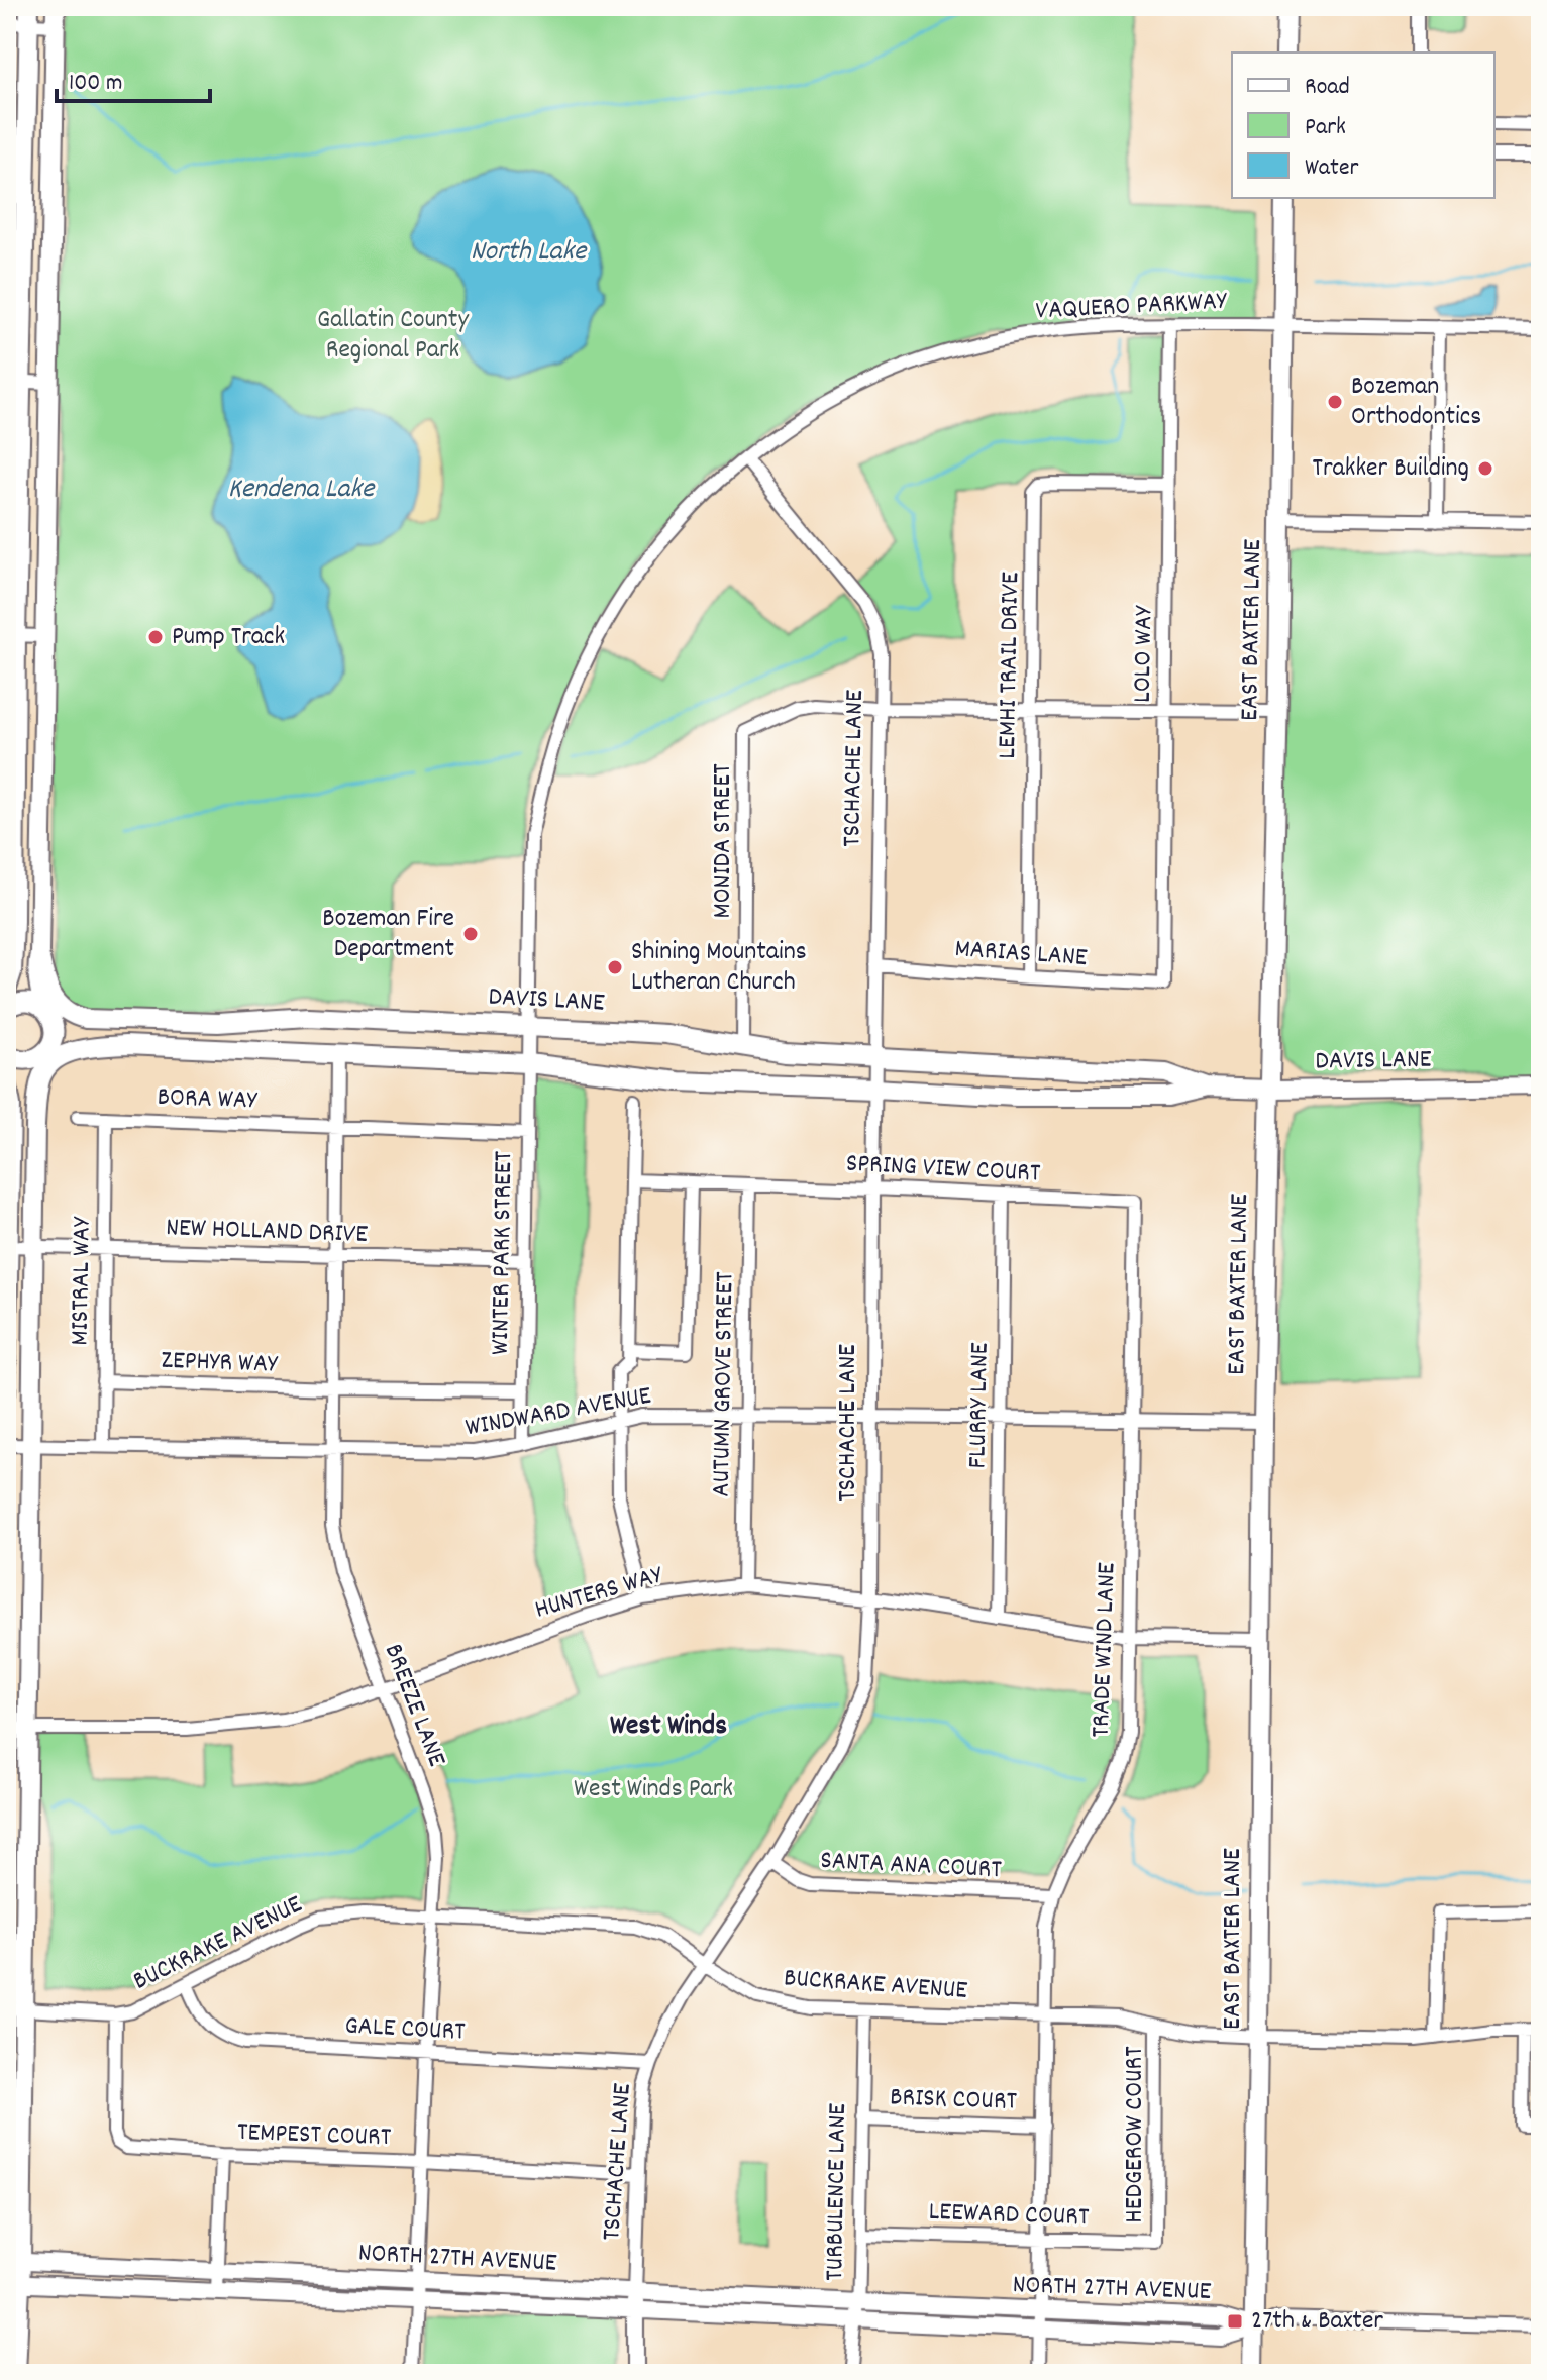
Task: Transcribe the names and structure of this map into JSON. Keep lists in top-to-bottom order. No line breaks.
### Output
{"streets":{"main road":["EAST BAXTER LANE","DAVIS LANE"],"street":["VAQUERO PARKWAY","LOLO WAY","LEMHI TRAIL DRIVE","TSCHACHE LANE","MONIDA STREET","MARIAS LANE","BORA WAY","SPRING VIEW COURT","NEW HOLLAND DRIVE","WINTER PARK STREET","MISTRAL WAY","ZEPHYR WAY","AUTUMN GROVE STREET","FLURRY LANE","WINDWARD AVENUE","HUNTERS WAY","TRADE WIND LANE","BREEZE LANE","SANTA ANA COURT","BUCKRAKE AVENUE","GALE COURT","BRISK COURT","HEDGEROW COURT","TEMPEST COURT","TURBULENCE LANE","LEEWARD COURT","NORTH 27TH AVENUE"]},"crossings":[["VAQUERO PARKWAY","EAST BAXTER LANE"],["VAQUERO PARKWAY","LOLO WAY"],["VAQUERO PARKWAY","TSCHACHE LANE"],["VAQUERO PARKWAY","DAVIS LANE"],["VAQUERO PARKWAY","WINTER PARK STREET"],["EAST BAXTER LANE","DAVIS LANE"],["EAST BAXTER LANE","WINDWARD AVENUE"],["EAST BAXTER LANE","HUNTERS WAY"],["EAST BAXTER LANE","BUCKRAKE AVENUE"],["EAST BAXTER LANE","NORTH 27TH AVENUE"],["LOLO WAY","LEMHI TRAIL DRIVE"],["LOLO WAY","MARIAS LANE"],["LEMHI TRAIL DRIVE","MARIAS LANE"],["TSCHACHE LANE","MONIDA STREET"],["TSCHACHE LANE","MARIAS LANE"],["TSCHACHE LANE","DAVIS LANE"],["TSCHACHE LANE","SPRING VIEW COURT"],["TSCHACHE LANE","WINDWARD AVENUE"],["TSCHACHE LANE","HUNTERS WAY"],["TSCHACHE LANE","SANTA ANA COURT"],["TSCHACHE LANE","BUCKRAKE AVENUE"],["TSCHACHE LANE","GALE COURT"],["TSCHACHE LANE","TEMPEST COURT"],["TSCHACHE LANE","NORTH 27TH AVENUE"],["MONIDA STREET","DAVIS LANE"],["DAVIS LANE","WINTER PARK STREET"],["DAVIS LANE","BREEZE LANE"],["BORA WAY","WINTER PARK STREET"],["BORA WAY","MISTRAL WAY"],["BORA WAY","BREEZE LANE"],["SPRING VIEW COURT","AUTUMN GROVE STREET"],["SPRING VIEW COURT","FLURRY LANE"],["SPRING VIEW COURT","TRADE WIND LANE"],["NEW HOLLAND DRIVE","WINTER PARK STREET"],["NEW HOLLAND DRIVE","MISTRAL WAY"],["NEW HOLLAND DRIVE","BREEZE LANE"],["WINTER PARK STREET","ZEPHYR WAY"],["WINTER PARK STREET","WINDWARD AVENUE"],["MISTRAL WAY","ZEPHYR WAY"],["MISTRAL WAY","WINDWARD AVENUE"],["ZEPHYR WAY","BREEZE LANE"],["AUTUMN GROVE STREET","WINDWARD AVENUE"],["AUTUMN GROVE STREET","HUNTERS WAY"],["FLURRY LANE","WINDWARD AVENUE"],["FLURRY LANE","HUNTERS WAY"],["WINDWARD AVENUE","TRADE WIND LANE"],["WINDWARD AVENUE","BREEZE LANE"],["HUNTERS WAY","TRADE WIND LANE"],["HUNTERS WAY","BREEZE LANE"],["TRADE WIND LANE","SANTA ANA COURT"],["TRADE WIND LANE","BUCKRAKE AVENUE"],["TRADE WIND LANE","BRISK COURT"],["TRADE WIND LANE","LEEWARD COURT"],["TRADE WIND LANE","NORTH 27TH AVENUE"],["BREEZE LANE","BUCKRAKE AVENUE"],["BREEZE LANE","GALE COURT"],["BREEZE LANE","TEMPEST COURT"],["BREEZE LANE","NORTH 27TH AVENUE"],["BUCKRAKE AVENUE","GALE COURT"],["BUCKRAKE AVENUE","HEDGEROW COURT"],["BUCKRAKE AVENUE","TEMPEST COURT"],["BUCKRAKE AVENUE","TURBULENCE LANE"],["BRISK COURT","TURBULENCE LANE"],["HEDGEROW COURT","LEEWARD COURT"],["TURBULENCE LANE","LEEWARD COURT"],["TURBULENCE LANE","NORTH 27TH AVENUE"]],"districts":["West Winds"],"water":["North Lake","Kendena Lake"],"parks":["Gallatin County Regional Park","West Winds Park"],"places":{"other":["Bozeman Orthodontics","Trakker Building","Pump Track","Bozeman Fire Department","Shining Mountains Lutheran Church"],"transit":["27th & Baxter"]},"legend":["Road","Park","Water"],"scale_bar":"100 m"}
